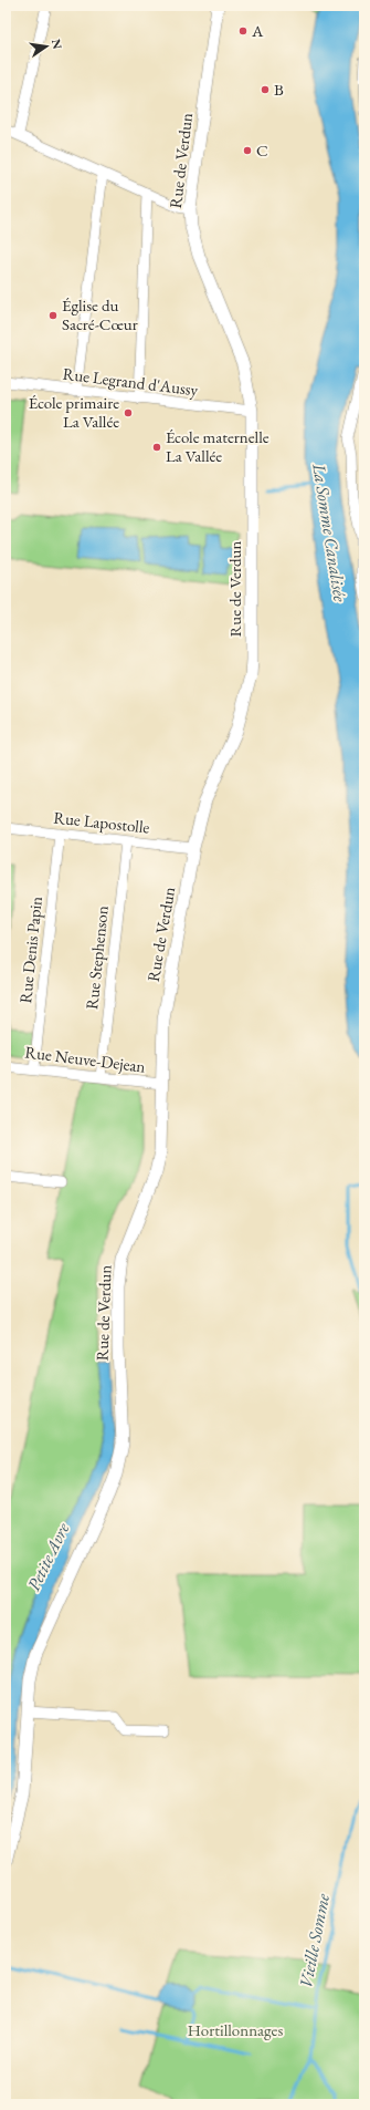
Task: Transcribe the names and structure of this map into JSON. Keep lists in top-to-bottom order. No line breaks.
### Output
{"streets":{"street":["Rue de Verdun","Rue Legrand d'Aussy","Rue Lapostolle","Rue Denis Papin","Rue Stephenson","Rue Neuve-Dejean"]},"crossings":[["Rue de Verdun","Rue Legrand d'Aussy"],["Rue de Verdun","Rue Lapostolle"],["Rue de Verdun","Rue Neuve-Dejean"],["Rue Lapostolle","Rue Denis Papin"],["Rue Lapostolle","Rue Stephenson"],["Rue Denis Papin","Rue Neuve-Dejean"],["Rue Stephenson","Rue Neuve-Dejean"]],"water":["La Somme Canalisée","Petite Avre","Vieille Somme"],"parks":["Hortillonnages"],"places":["A","B","C","Église du Sacré-Cœur","École primaire La Vallée","École maternelle La Vallée"],"north":"right"}
